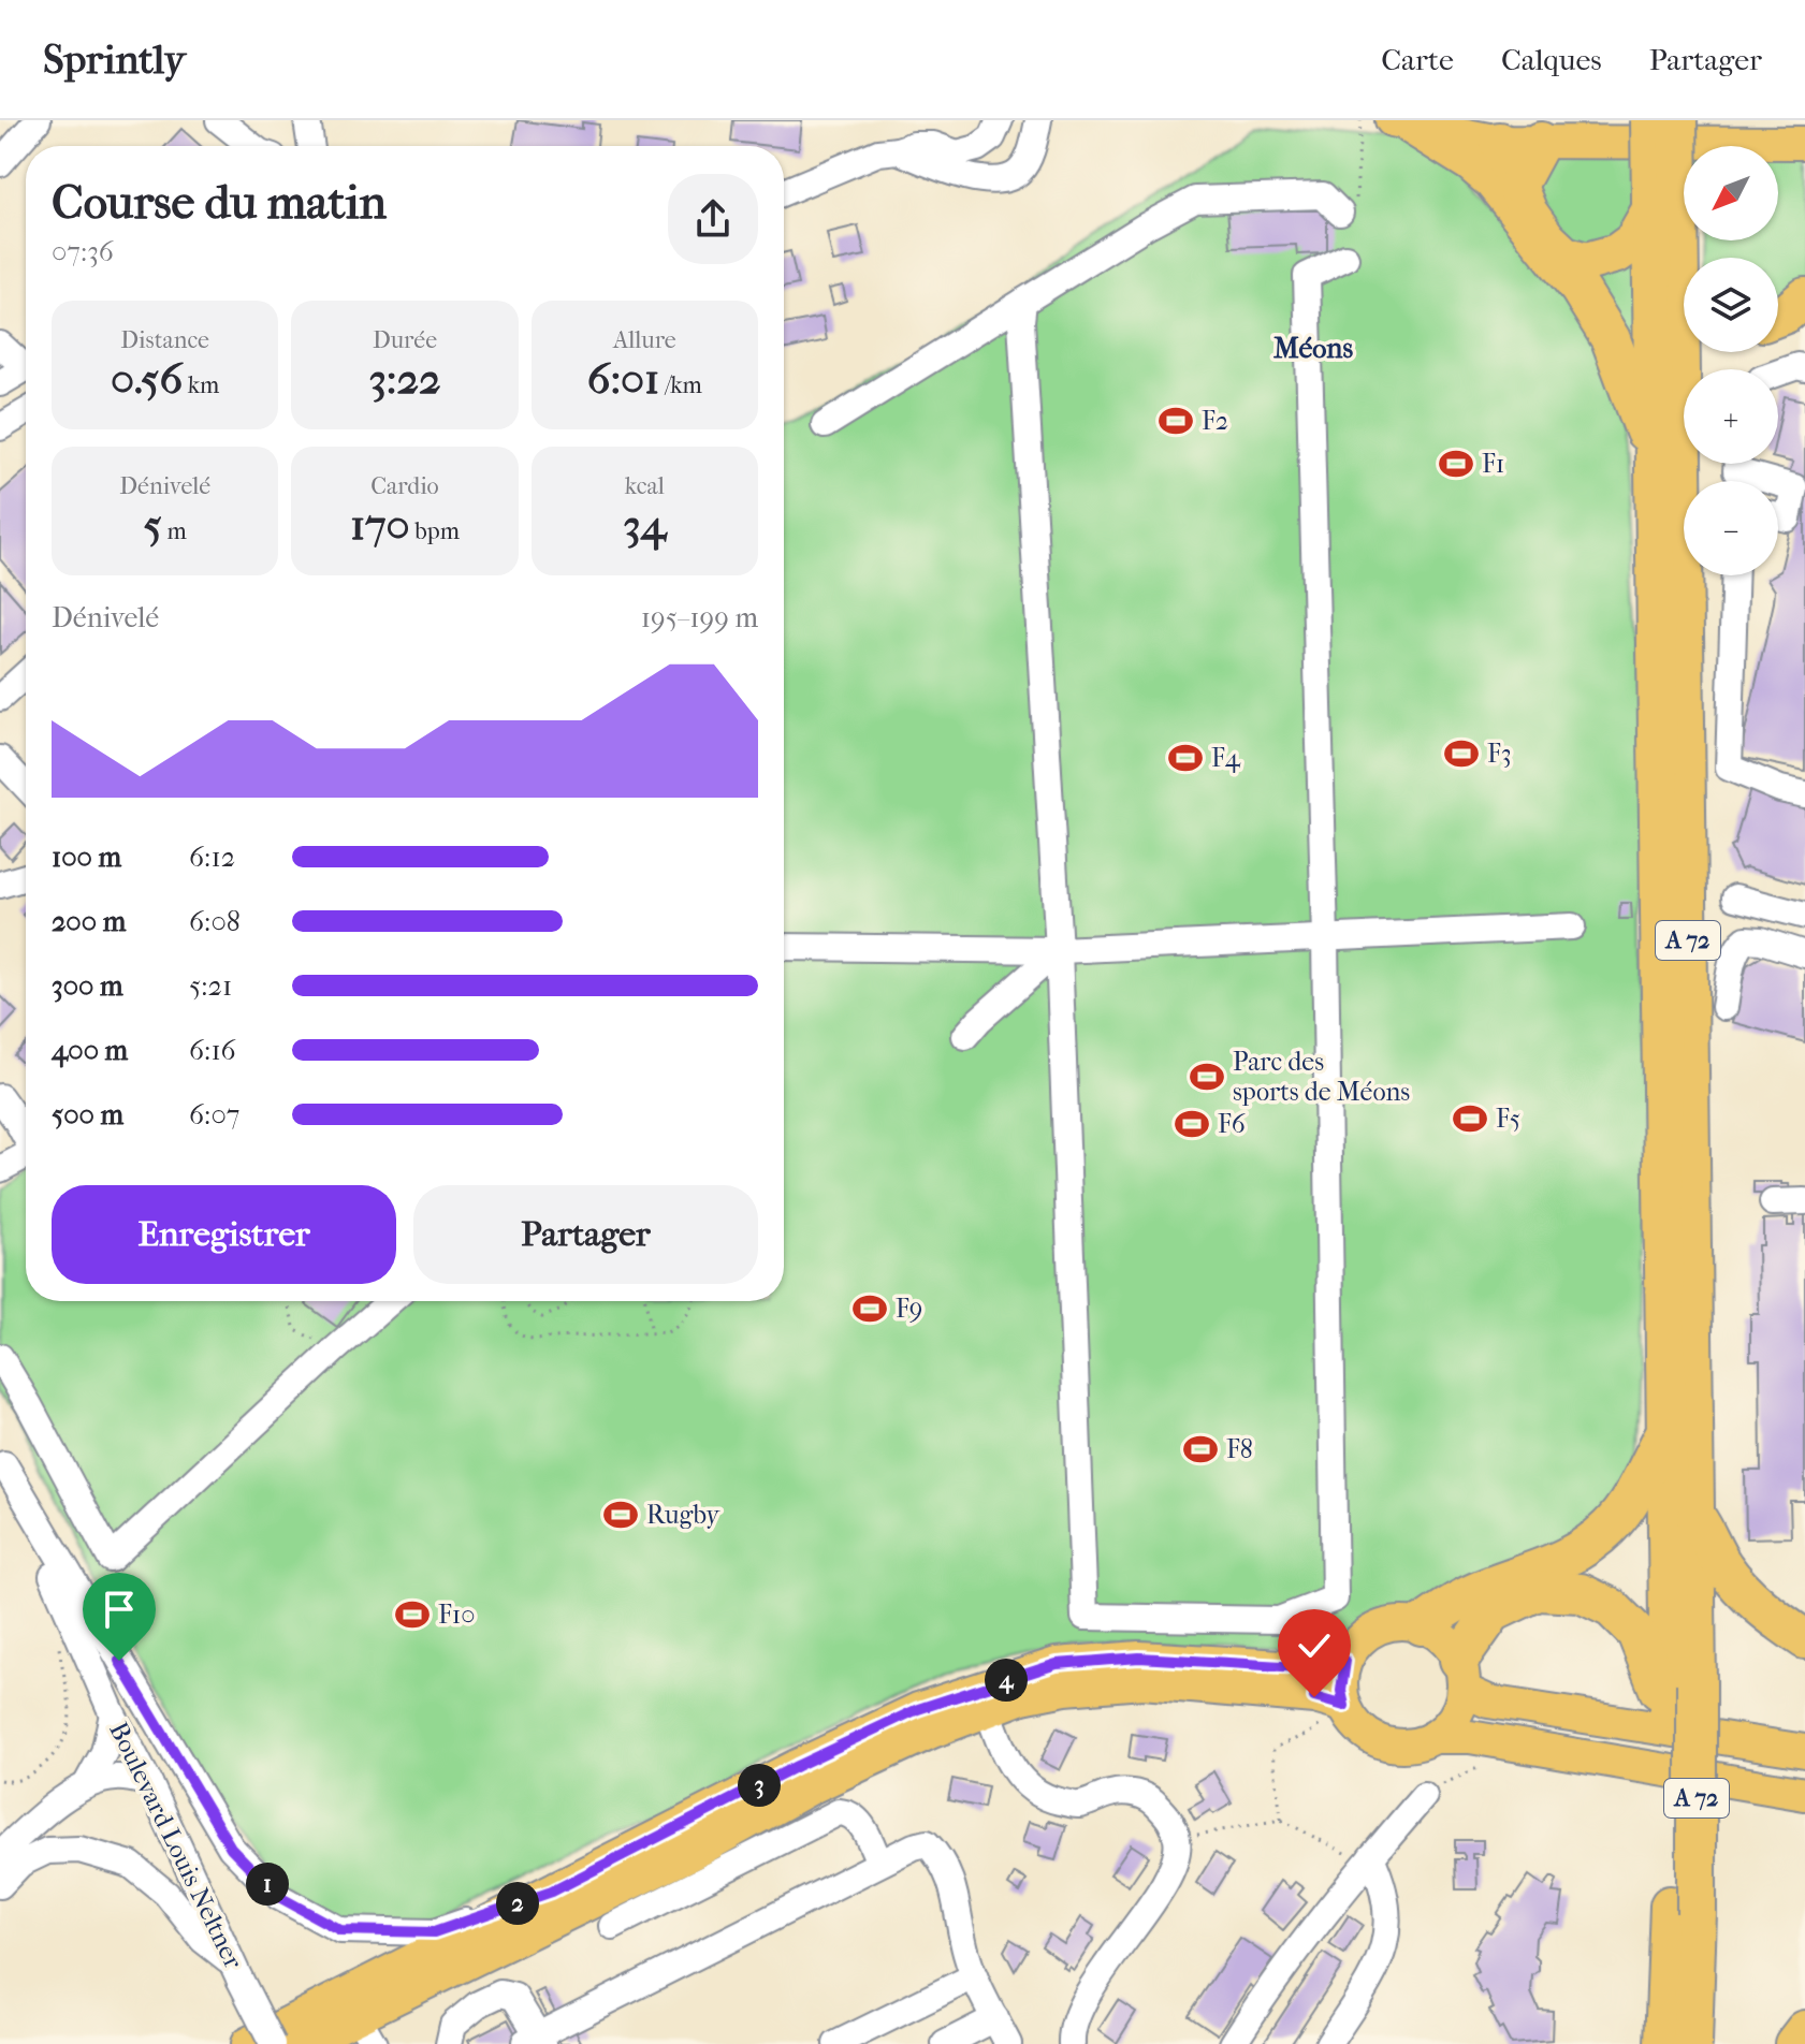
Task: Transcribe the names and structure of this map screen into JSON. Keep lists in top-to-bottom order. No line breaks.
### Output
{"streets":{"highway":["A 72"],"street":["Boulevard Louis Neltner"]},"districts":["Méons"],"places":{"sports":["F2","F1","F3","F4","Parc des sports de Méons","F5","F6","F9","F8","Rugby","F10"]},"north":"bottom left","page":{"header":"Sprintly","nav":["Carte","Calques","Partager"],"map_buttons":["+","−"],"heading":["Course du matin","07:36"],"stats":[["Distance","0.56 km"],["Durée","3:22"],["Allure","6:01 /km"],["Dénivelé","5 m"],["Cardio","170 bpm"],["kcal","34"]],"chart":["Dénivelé","195–199 m"],"list":[{"name":"100 m","note":"6:12"},{"name":"200 m","note":"6:08"},{"name":"300 m","note":"5:21"},{"name":"400 m","note":"6:16"},{"name":"500 m","note":"6:07"}],"buttons":["Enregistrer","Partager"],"pins":["4","3","1","2"]}}
